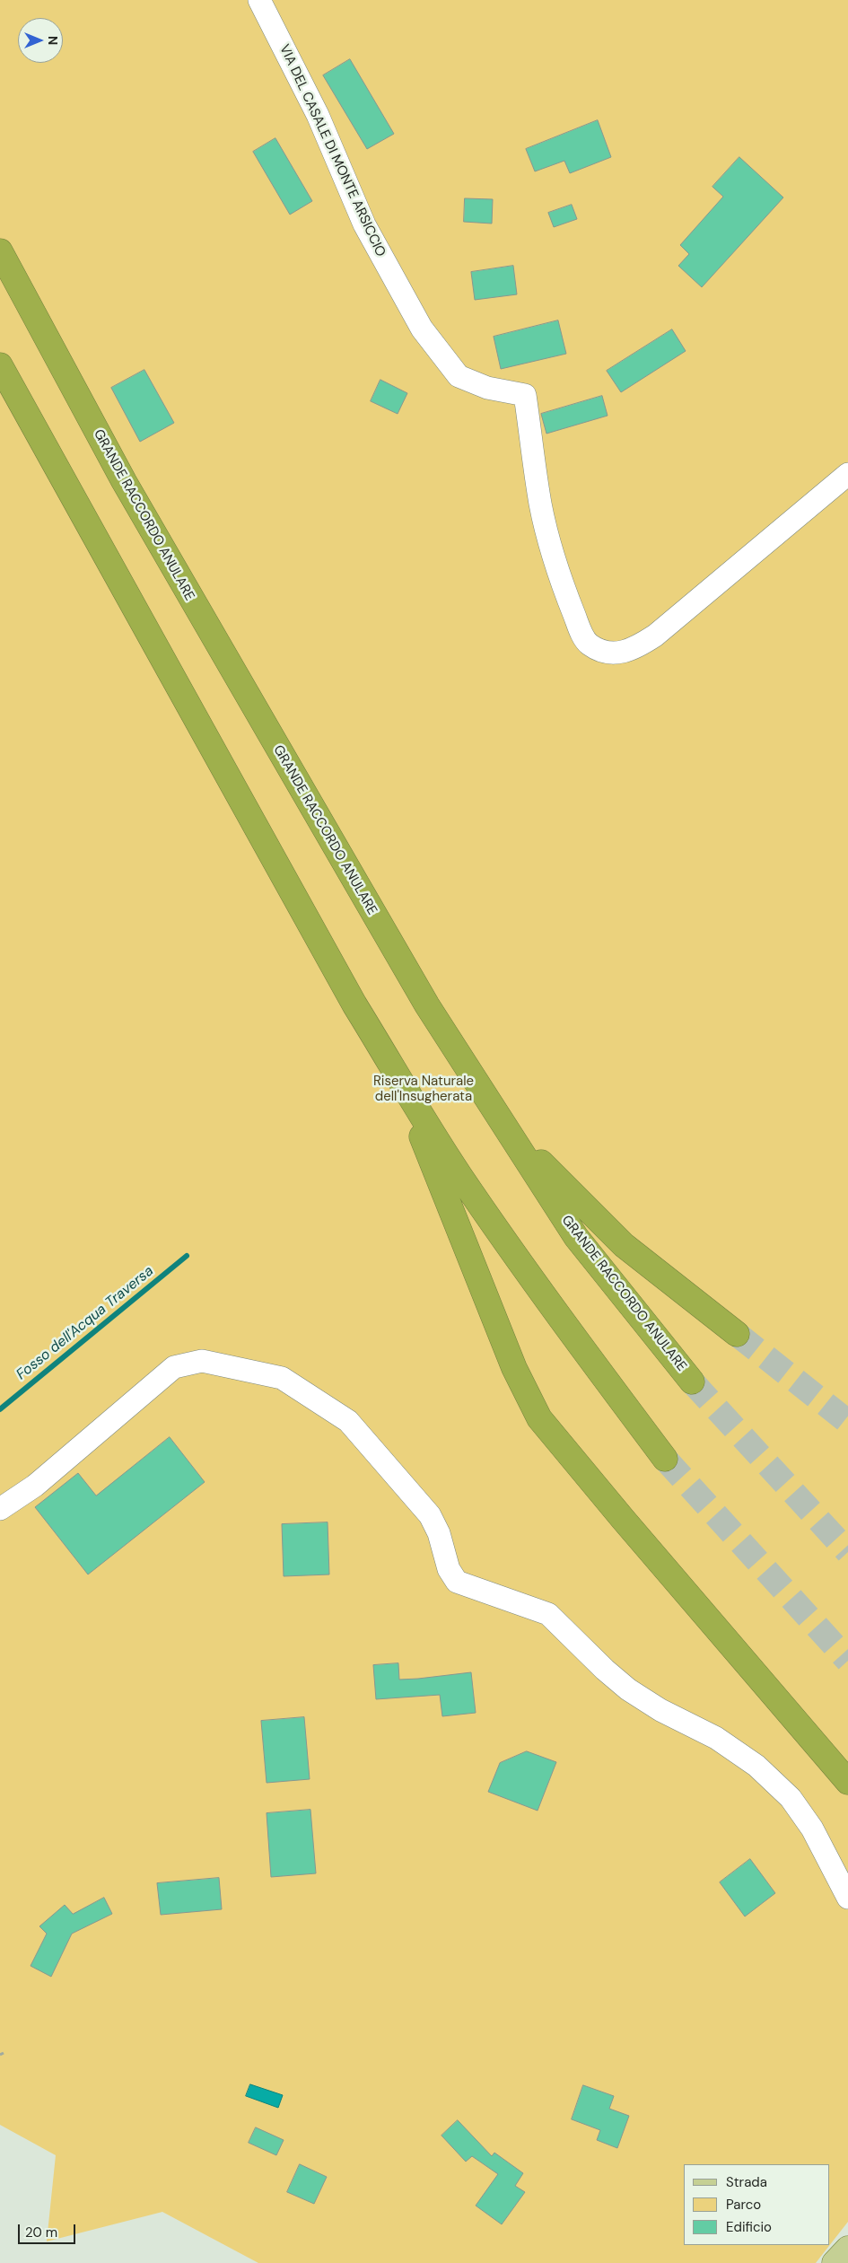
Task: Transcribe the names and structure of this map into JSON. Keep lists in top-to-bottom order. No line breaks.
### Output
{"streets":{"highway":["GRANDE RACCORDO ANULARE"],"street":["VIA DEL CASALE DI MONTE ARSICCIO"]},"water":["Fosso dell'Acqua Traversa"],"parks":["Riserva Naturale dell'Insugherata"],"legend":["Strada","Parco","Edificio"],"scale_bar":"20 m","north":"right"}
